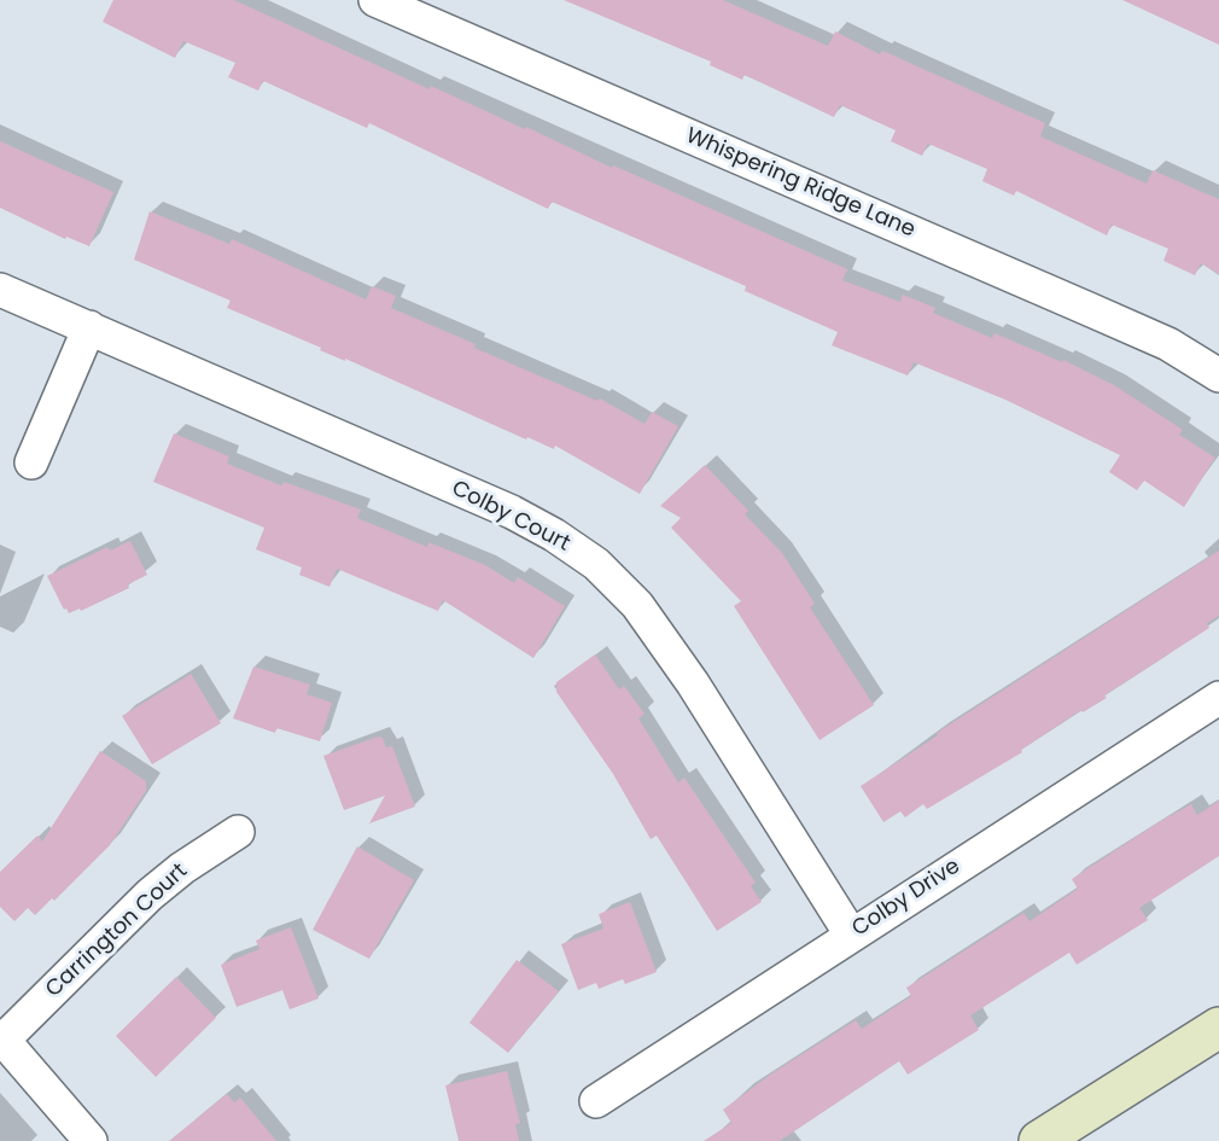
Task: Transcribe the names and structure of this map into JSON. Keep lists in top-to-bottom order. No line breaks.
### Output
{"streets":{"street":["Whispering Ridge Lane","Colby Court","Colby Drive","Carrington Court"]},"crossings":[["Colby Court","Colby Drive"]]}
